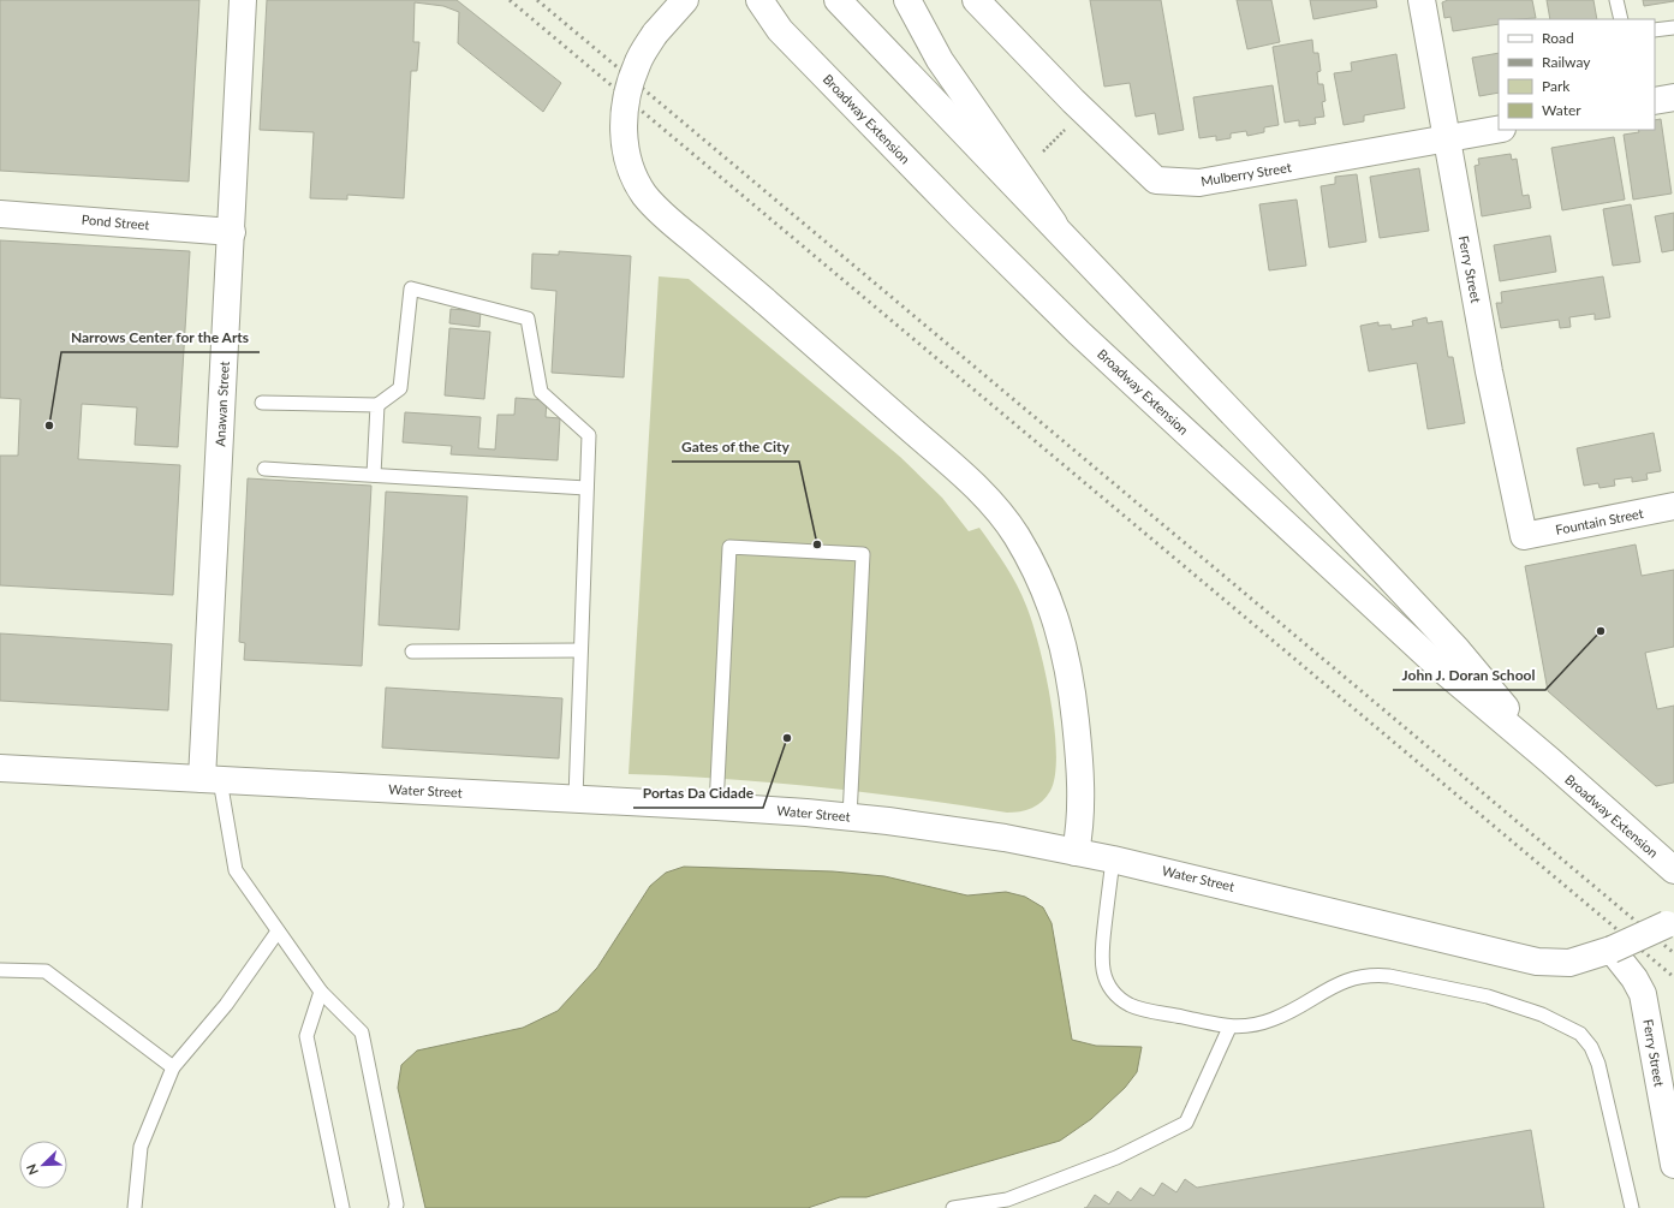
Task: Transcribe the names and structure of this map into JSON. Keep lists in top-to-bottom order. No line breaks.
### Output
{"streets":{"main road":["Broadway Extension","Mulberry Street","Pond Street","Ferry Street","Anawan Street","Fountain Street","Water Street"]},"crossings":[["Mulberry Street","Ferry Street"],["Pond Street","Anawan Street"],["Ferry Street","Fountain Street"],["Ferry Street","Water Street"],["Anawan Street","Water Street"]],"places":["Narrows Center for the Arts","Gates of the City","John J. Doran School","Portas Da Cidade"],"legend":["Road","Railway","Park","Water"],"north":"bottom left"}
